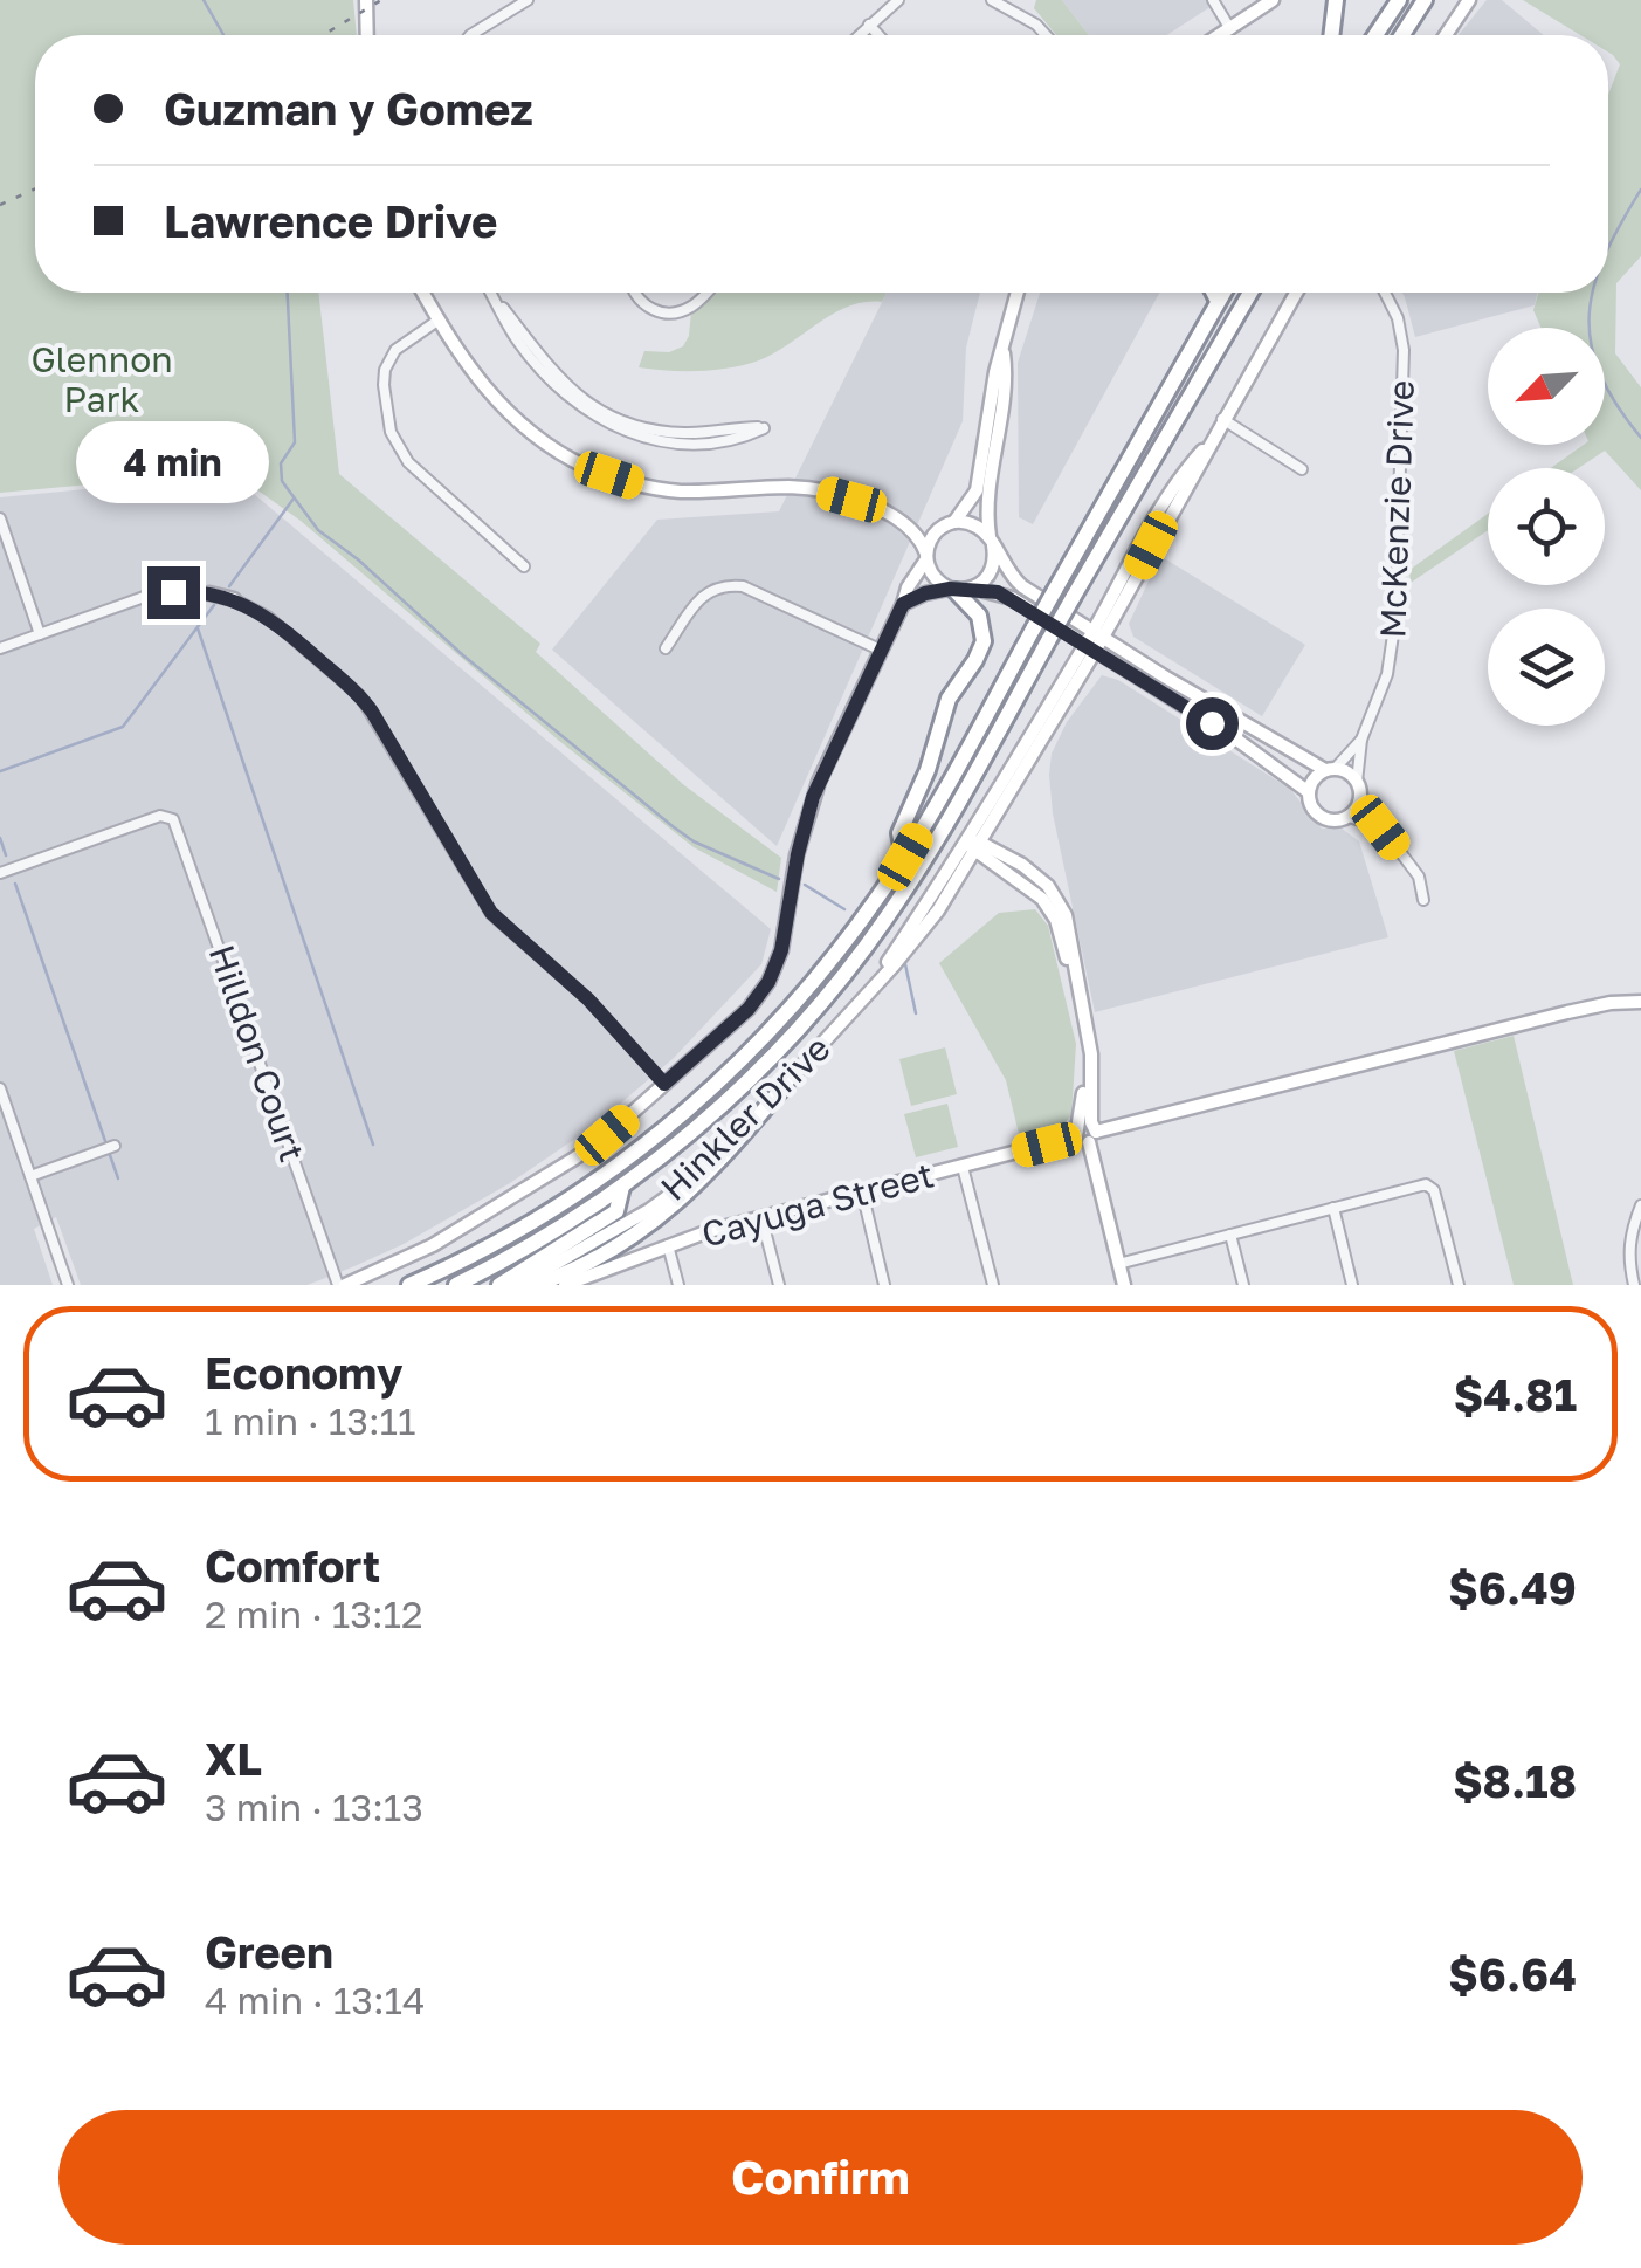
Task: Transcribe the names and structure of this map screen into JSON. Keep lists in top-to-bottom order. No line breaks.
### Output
{"streets":{"street":["McKenzie Drive","Hilldon Court","Hinkler Drive","Cayuga Street"]},"parks":["Glennon Park"],"north":"bottom left","page":{"banner":["Guzman y Gomez","Lawrence Drive"],"bubble":"4 min","list":[{"name":"Economy","note":"1 min · 13:11","value":"$4.81"},{"name":"Comfort","note":"2 min · 13:12","value":"$6.49"},{"name":"XL","note":"3 min · 13:13","value":"$8.18"},{"name":"Green","note":"4 min · 13:14","value":"$6.64"}],"buttons":"Confirm"}}
